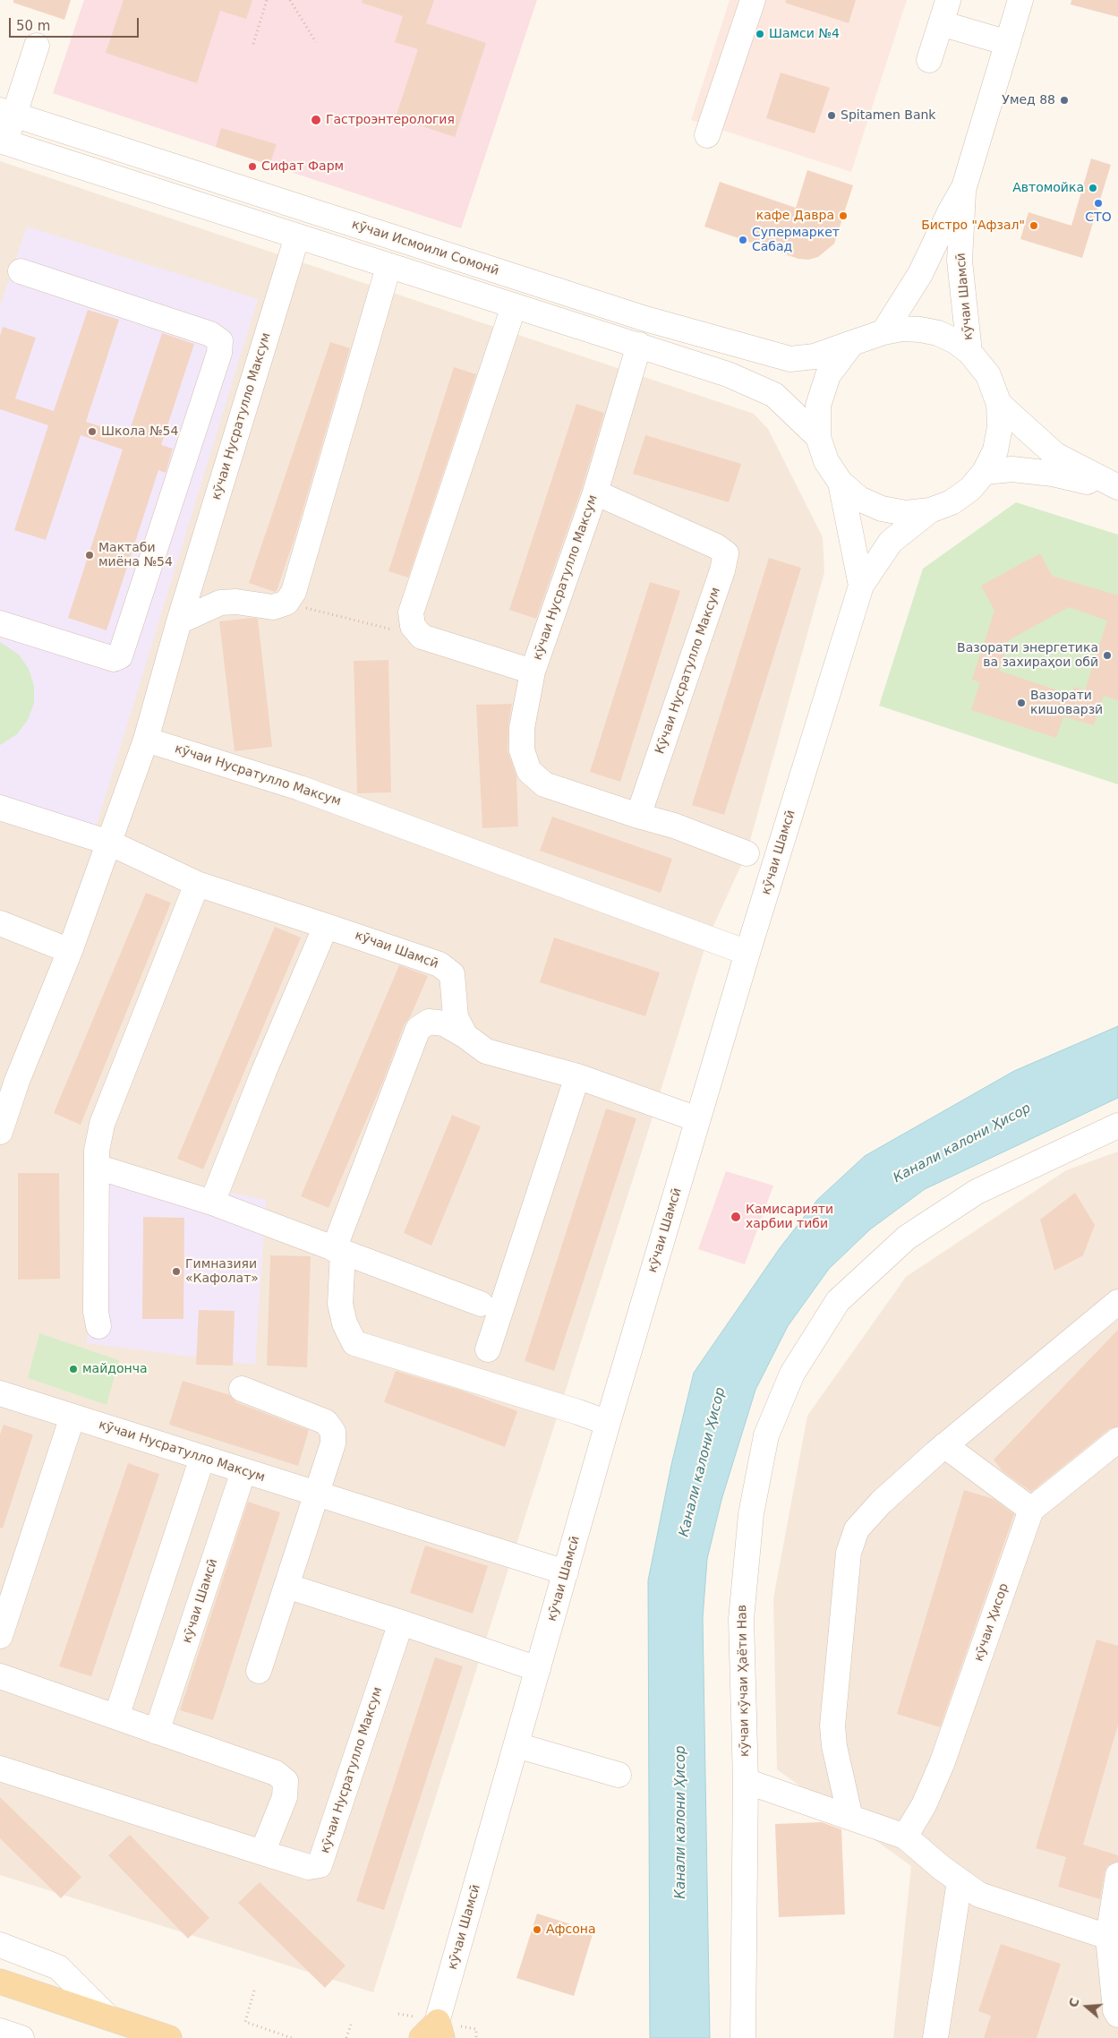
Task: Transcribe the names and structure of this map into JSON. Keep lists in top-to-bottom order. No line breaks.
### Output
{"streets":{"street":["кӯчаи Исмоили Сомонӣ","кӯчаи Шамсӣ","кӯчаи Нусратулло Максум","Кӯчаи Нусратулло Максум","кӯчаи Ҳисор","кӯчаи кӯчаи Ҳаёти Нав"]},"crossings":[["кӯчаи Исмоили Сомонӣ","кӯчаи Шамсӣ"],["кӯчаи Шамсӣ","кӯчаи Нусратулло Максум"],["кӯчаи Нусратулло Максум","Кӯчаи Нусратулло Максум"]],"water":["Канали калони Ҳисор"],"places":["Шамси №4","Умед 88","Spitamen Bank","Гастроэнтерология","Сифат Фарм","Автомойка","СТО","кафе Давра","Бистро \"Афзал\"","Супермаркет Сабад","Школа №54","Мактаби миёна №54","Вазорати энергетика ва захираҳои обӣ","Вазорати кишоварзӣ","Камисарияти харбии тиби","Гимназияи «Кафолат»","майдонча","Афсона"],"scale_bar":"50 m","north":"left"}
